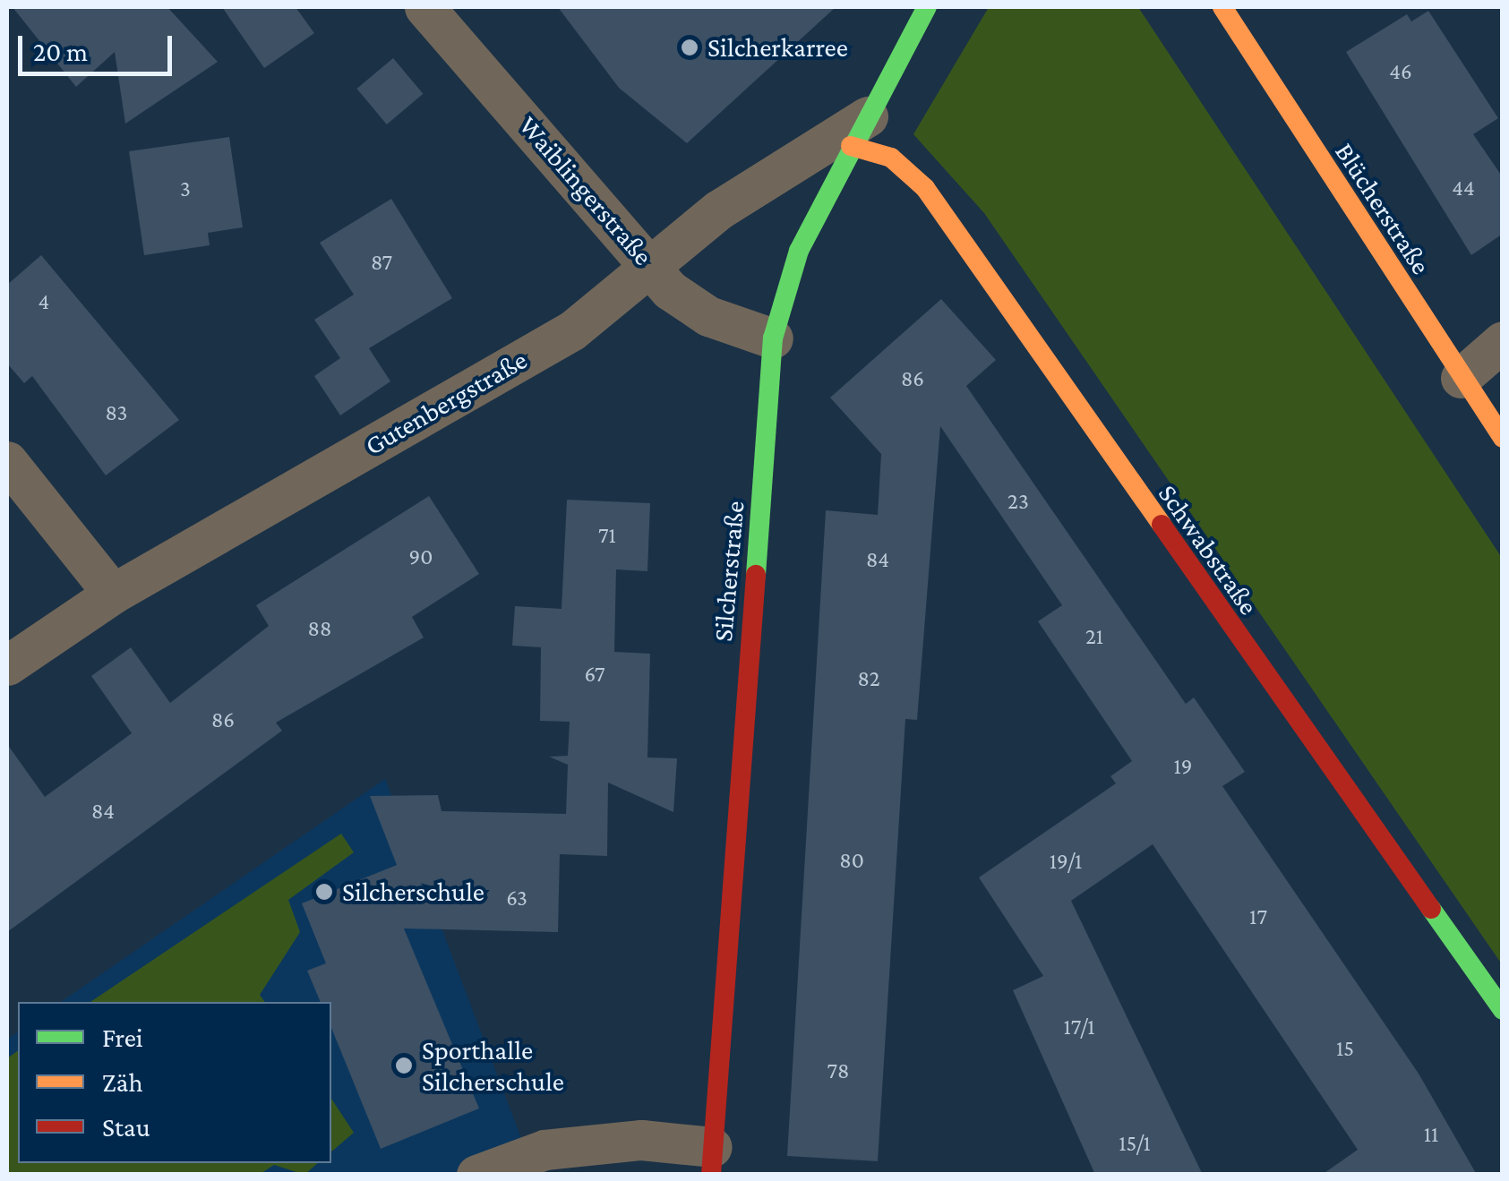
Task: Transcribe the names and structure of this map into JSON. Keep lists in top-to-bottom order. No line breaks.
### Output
{"streets":{"street":["Waiblingerstraße","Blücherstraße","Gutenbergstraße","Schwabstraße","Silcherstraße"]},"crossings":[["Waiblingerstraße","Gutenbergstraße"],["Waiblingerstraße","Silcherstraße"],["Gutenbergstraße","Schwabstraße"],["Gutenbergstraße","Silcherstraße"],["Schwabstraße","Silcherstraße"]],"places":["Silcherkarree","Silcherschule","Sporthalle Silcherschule"],"house_numbers":["46","44","3","87","4","86","83","23","71","90","84","88","21","67","82","86","19","84","80","19/1","63","17","17/1","15","78","11","15/1"],"legend":["Frei","Zäh","Stau"],"scale_bar":"20 m"}
